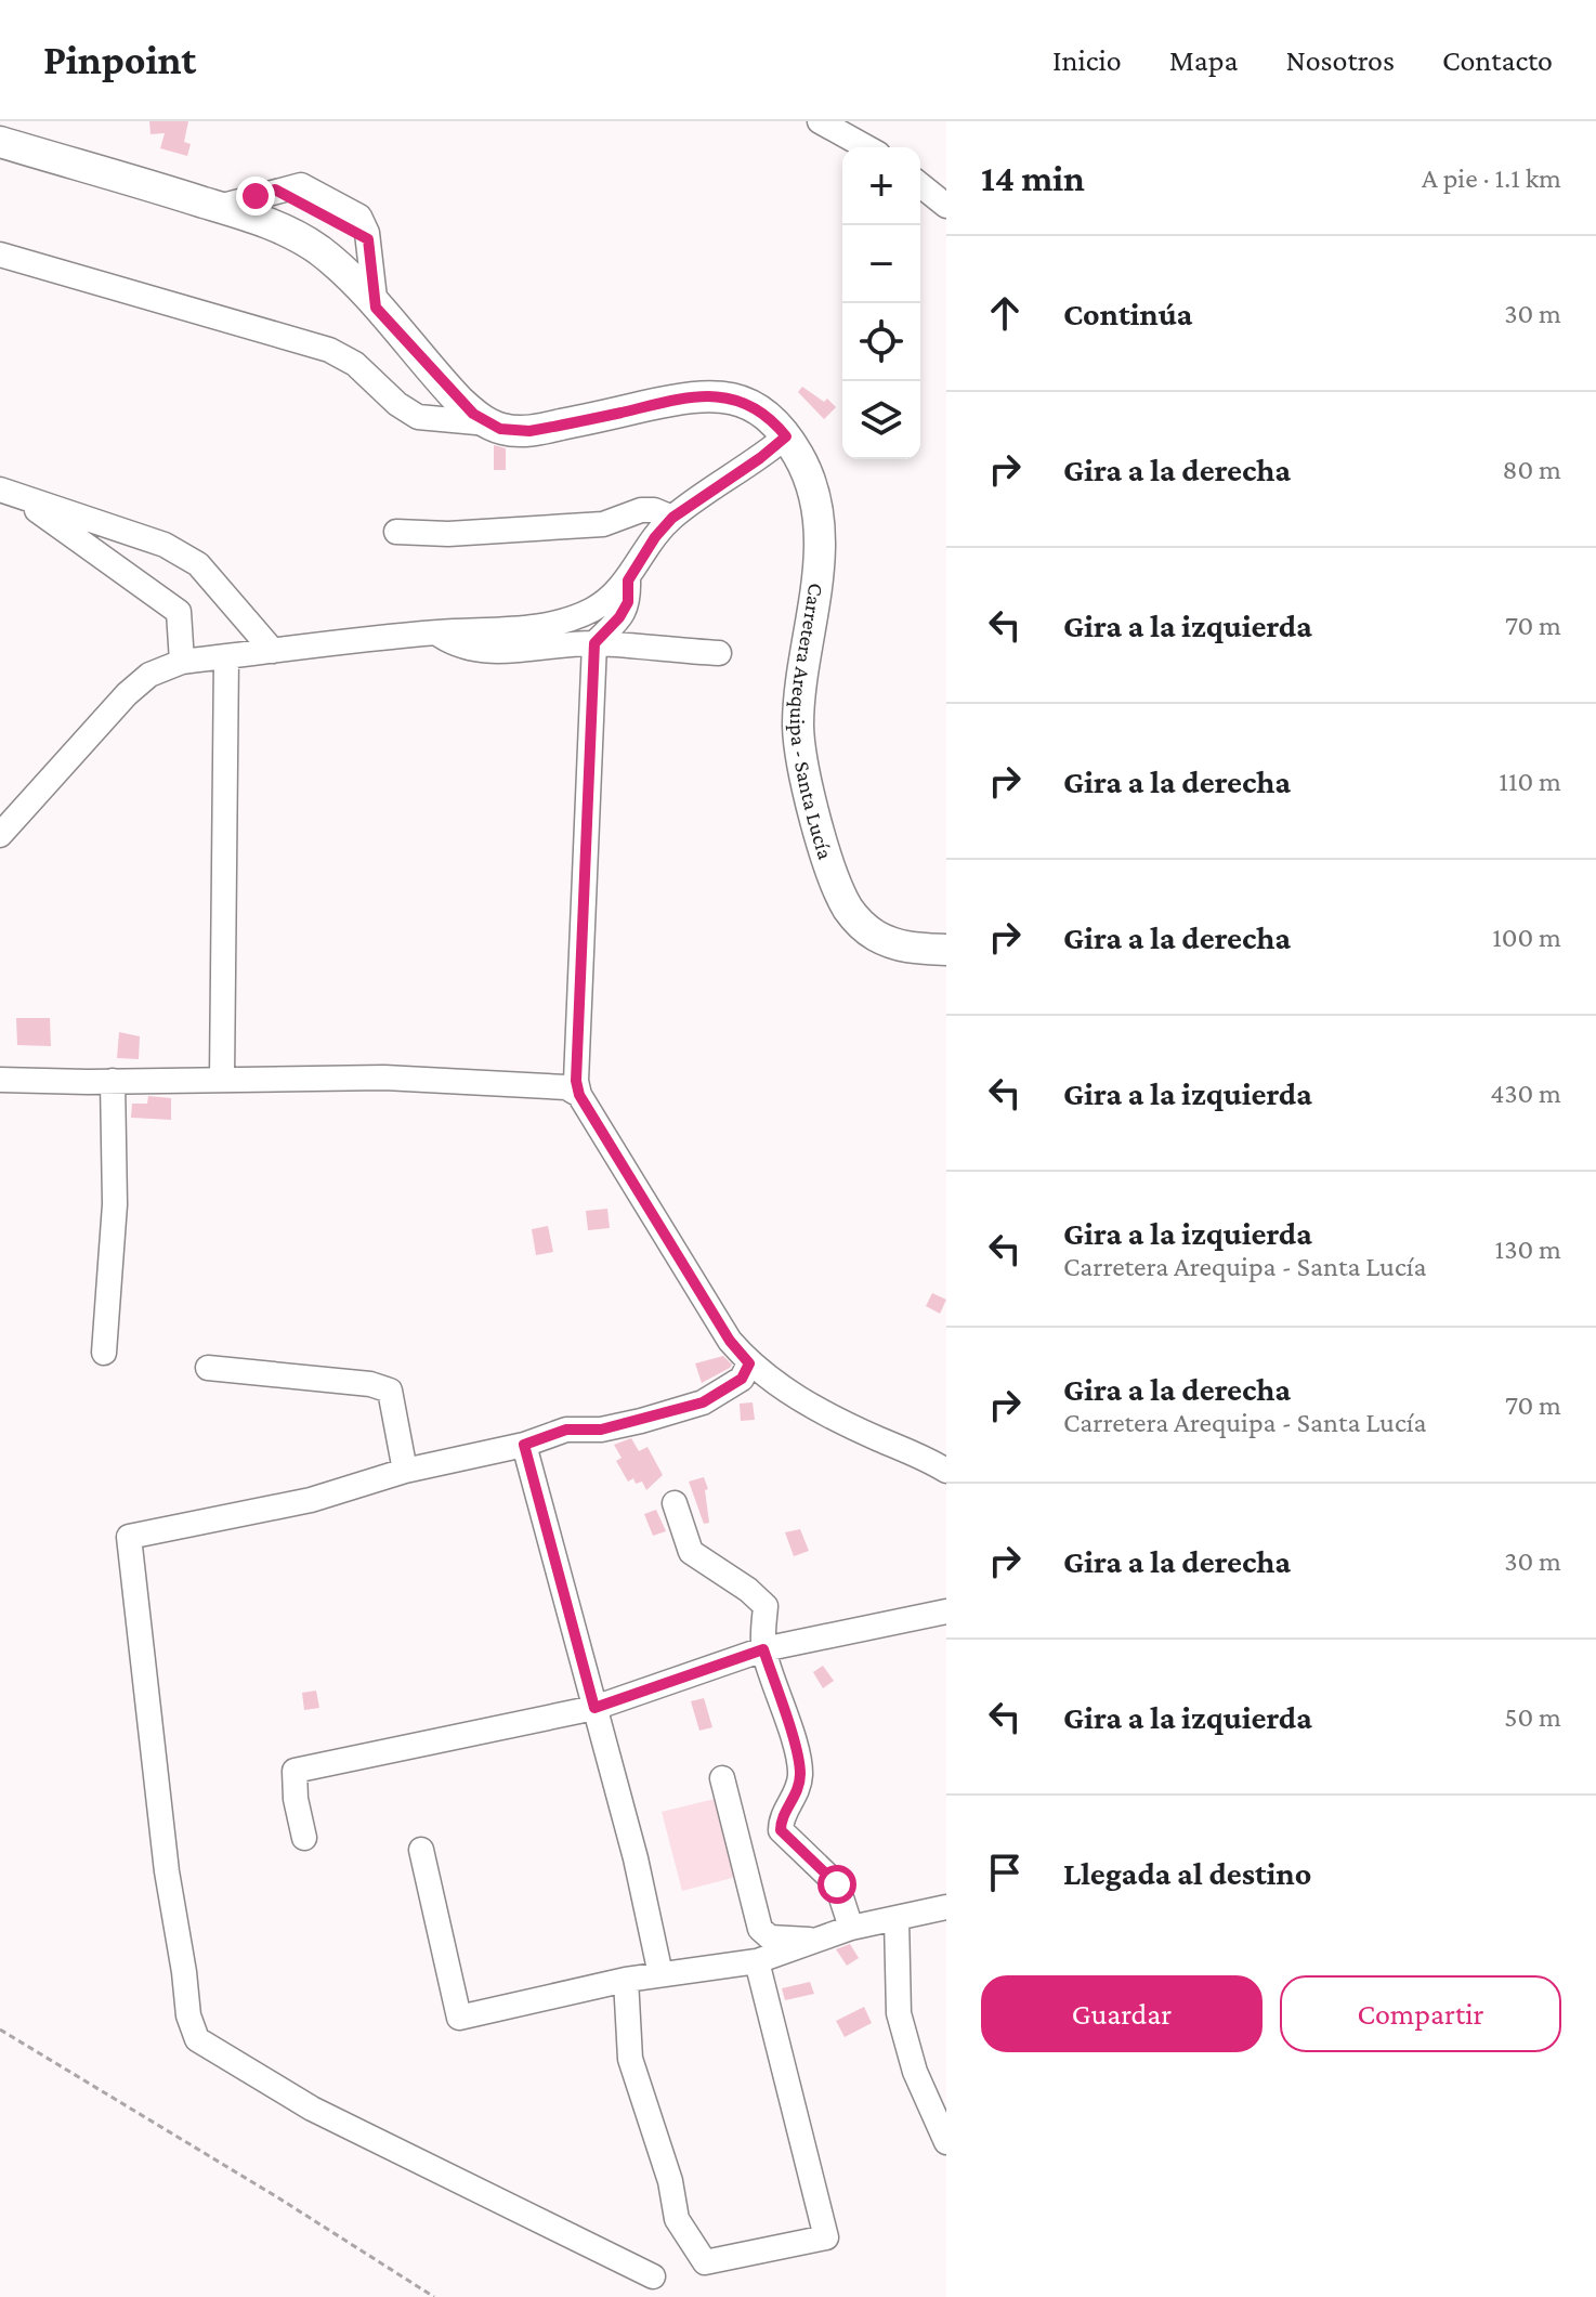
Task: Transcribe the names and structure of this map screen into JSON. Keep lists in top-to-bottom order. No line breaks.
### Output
{"streets":{"main road":["Carretera Arequipa - Santa Lucía"]},"page":{"header":"Pinpoint","nav":["Inicio","Mapa","Nosotros","Contacto"],"heading":["14 min","A pie · 1.1 km"],"map_buttons":["+","−"],"list":[["Continúa","30 m"],["Gira a la derecha","80 m"],["Gira a la izquierda","70 m"],["Gira a la derecha","110 m"],["Gira a la derecha","100 m"],["Gira a la izquierda","430 m"],["Gira a la izquierda","Carretera Arequipa - Santa Lucía","130 m"],["Gira a la derecha","Carretera Arequipa - Santa Lucía","70 m"],["Gira a la derecha","30 m"],["Gira a la izquierda","50 m"],"Llegada al destino"],"buttons":["Guardar","Compartir"]}}
